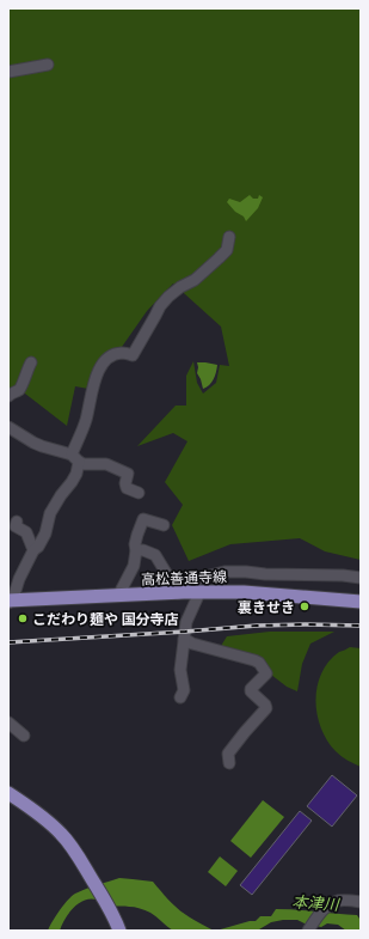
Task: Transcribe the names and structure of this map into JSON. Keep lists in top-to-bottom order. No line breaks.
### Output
{"streets":{"main road":["高松善通寺線"]},"water":["本津川"],"places":["裏きせき","こだわり麺や 国分寺店"]}
